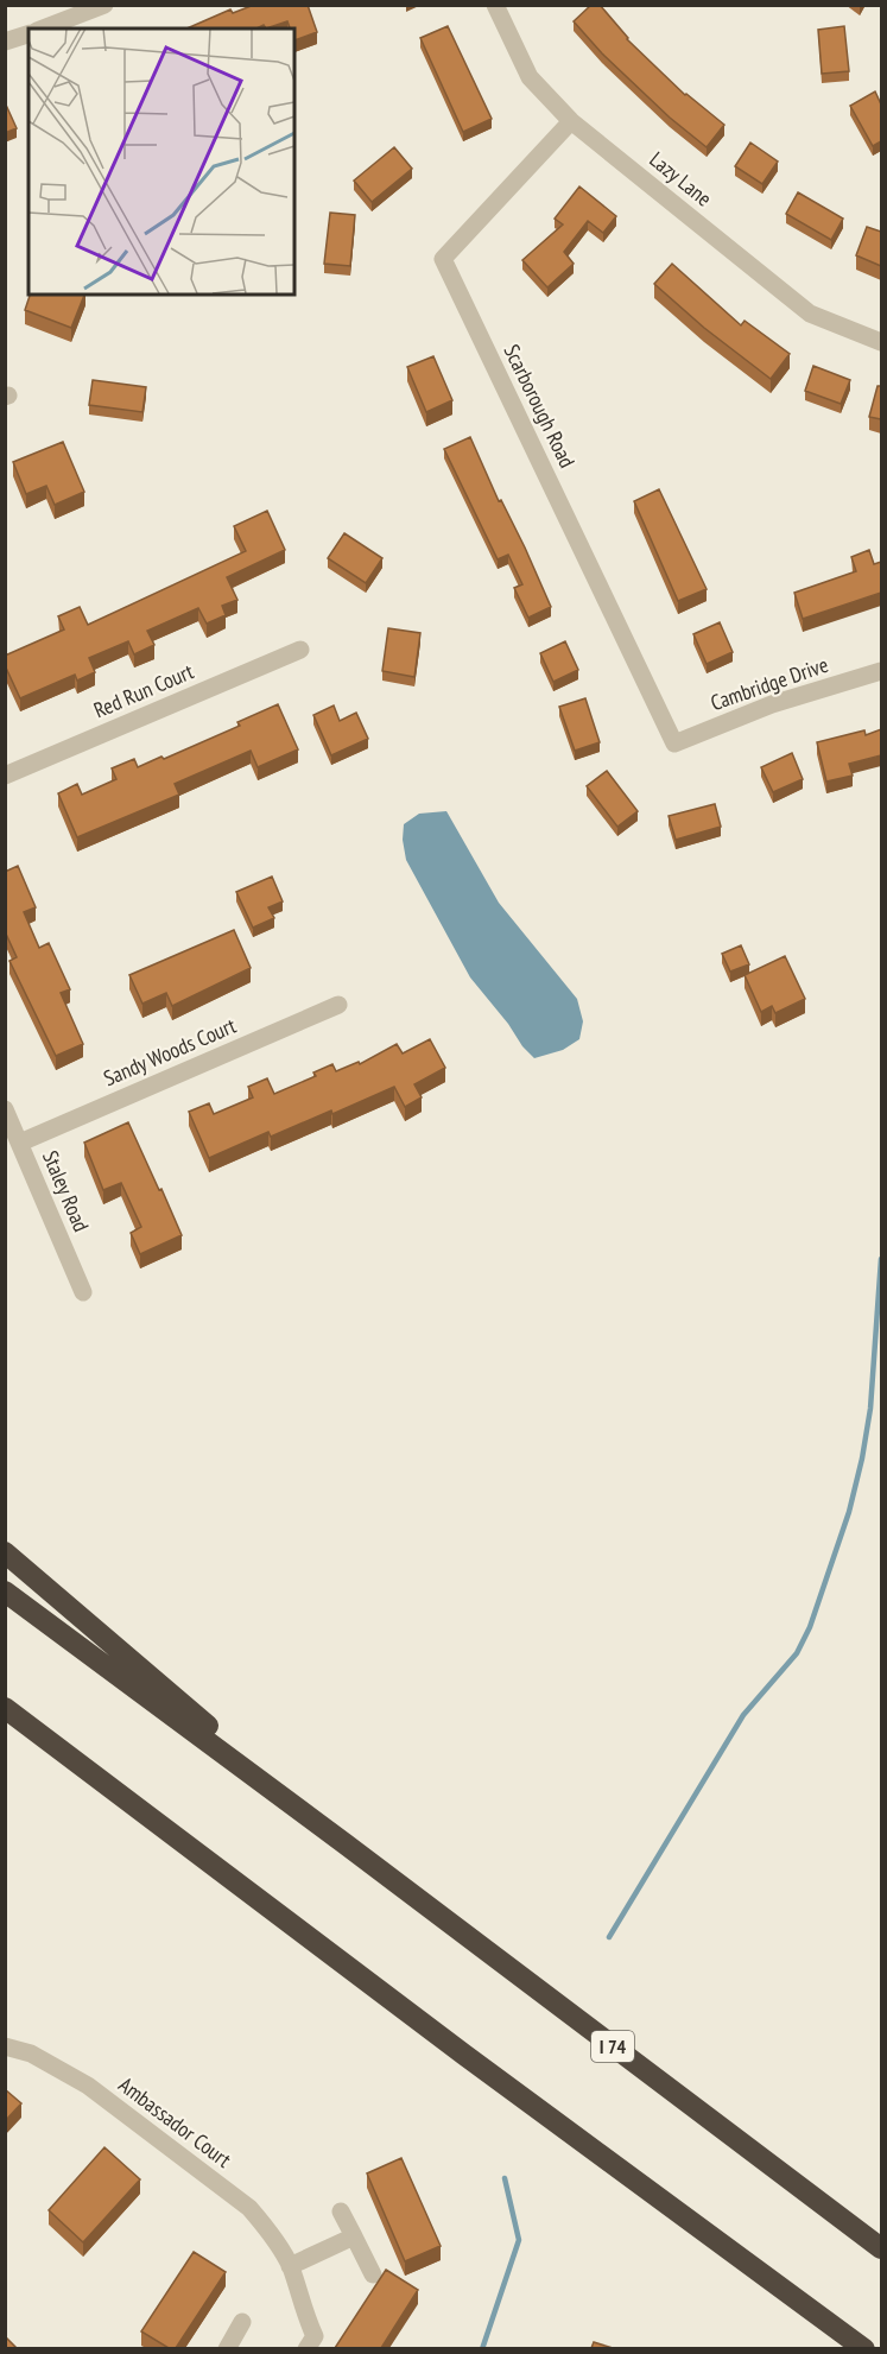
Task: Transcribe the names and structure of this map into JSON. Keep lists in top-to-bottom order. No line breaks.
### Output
{"streets":{"highway":["I 74"],"street":["Lazy Lane","Scarborough Road","Cambridge Drive","Red Run Court","Sandy Woods Court","Staley Road","Ambassador Court"]},"crossings":[["Lazy Lane","Scarborough Road"],["Scarborough Road","Cambridge Drive"],["Sandy Woods Court","Staley Road"]]}
